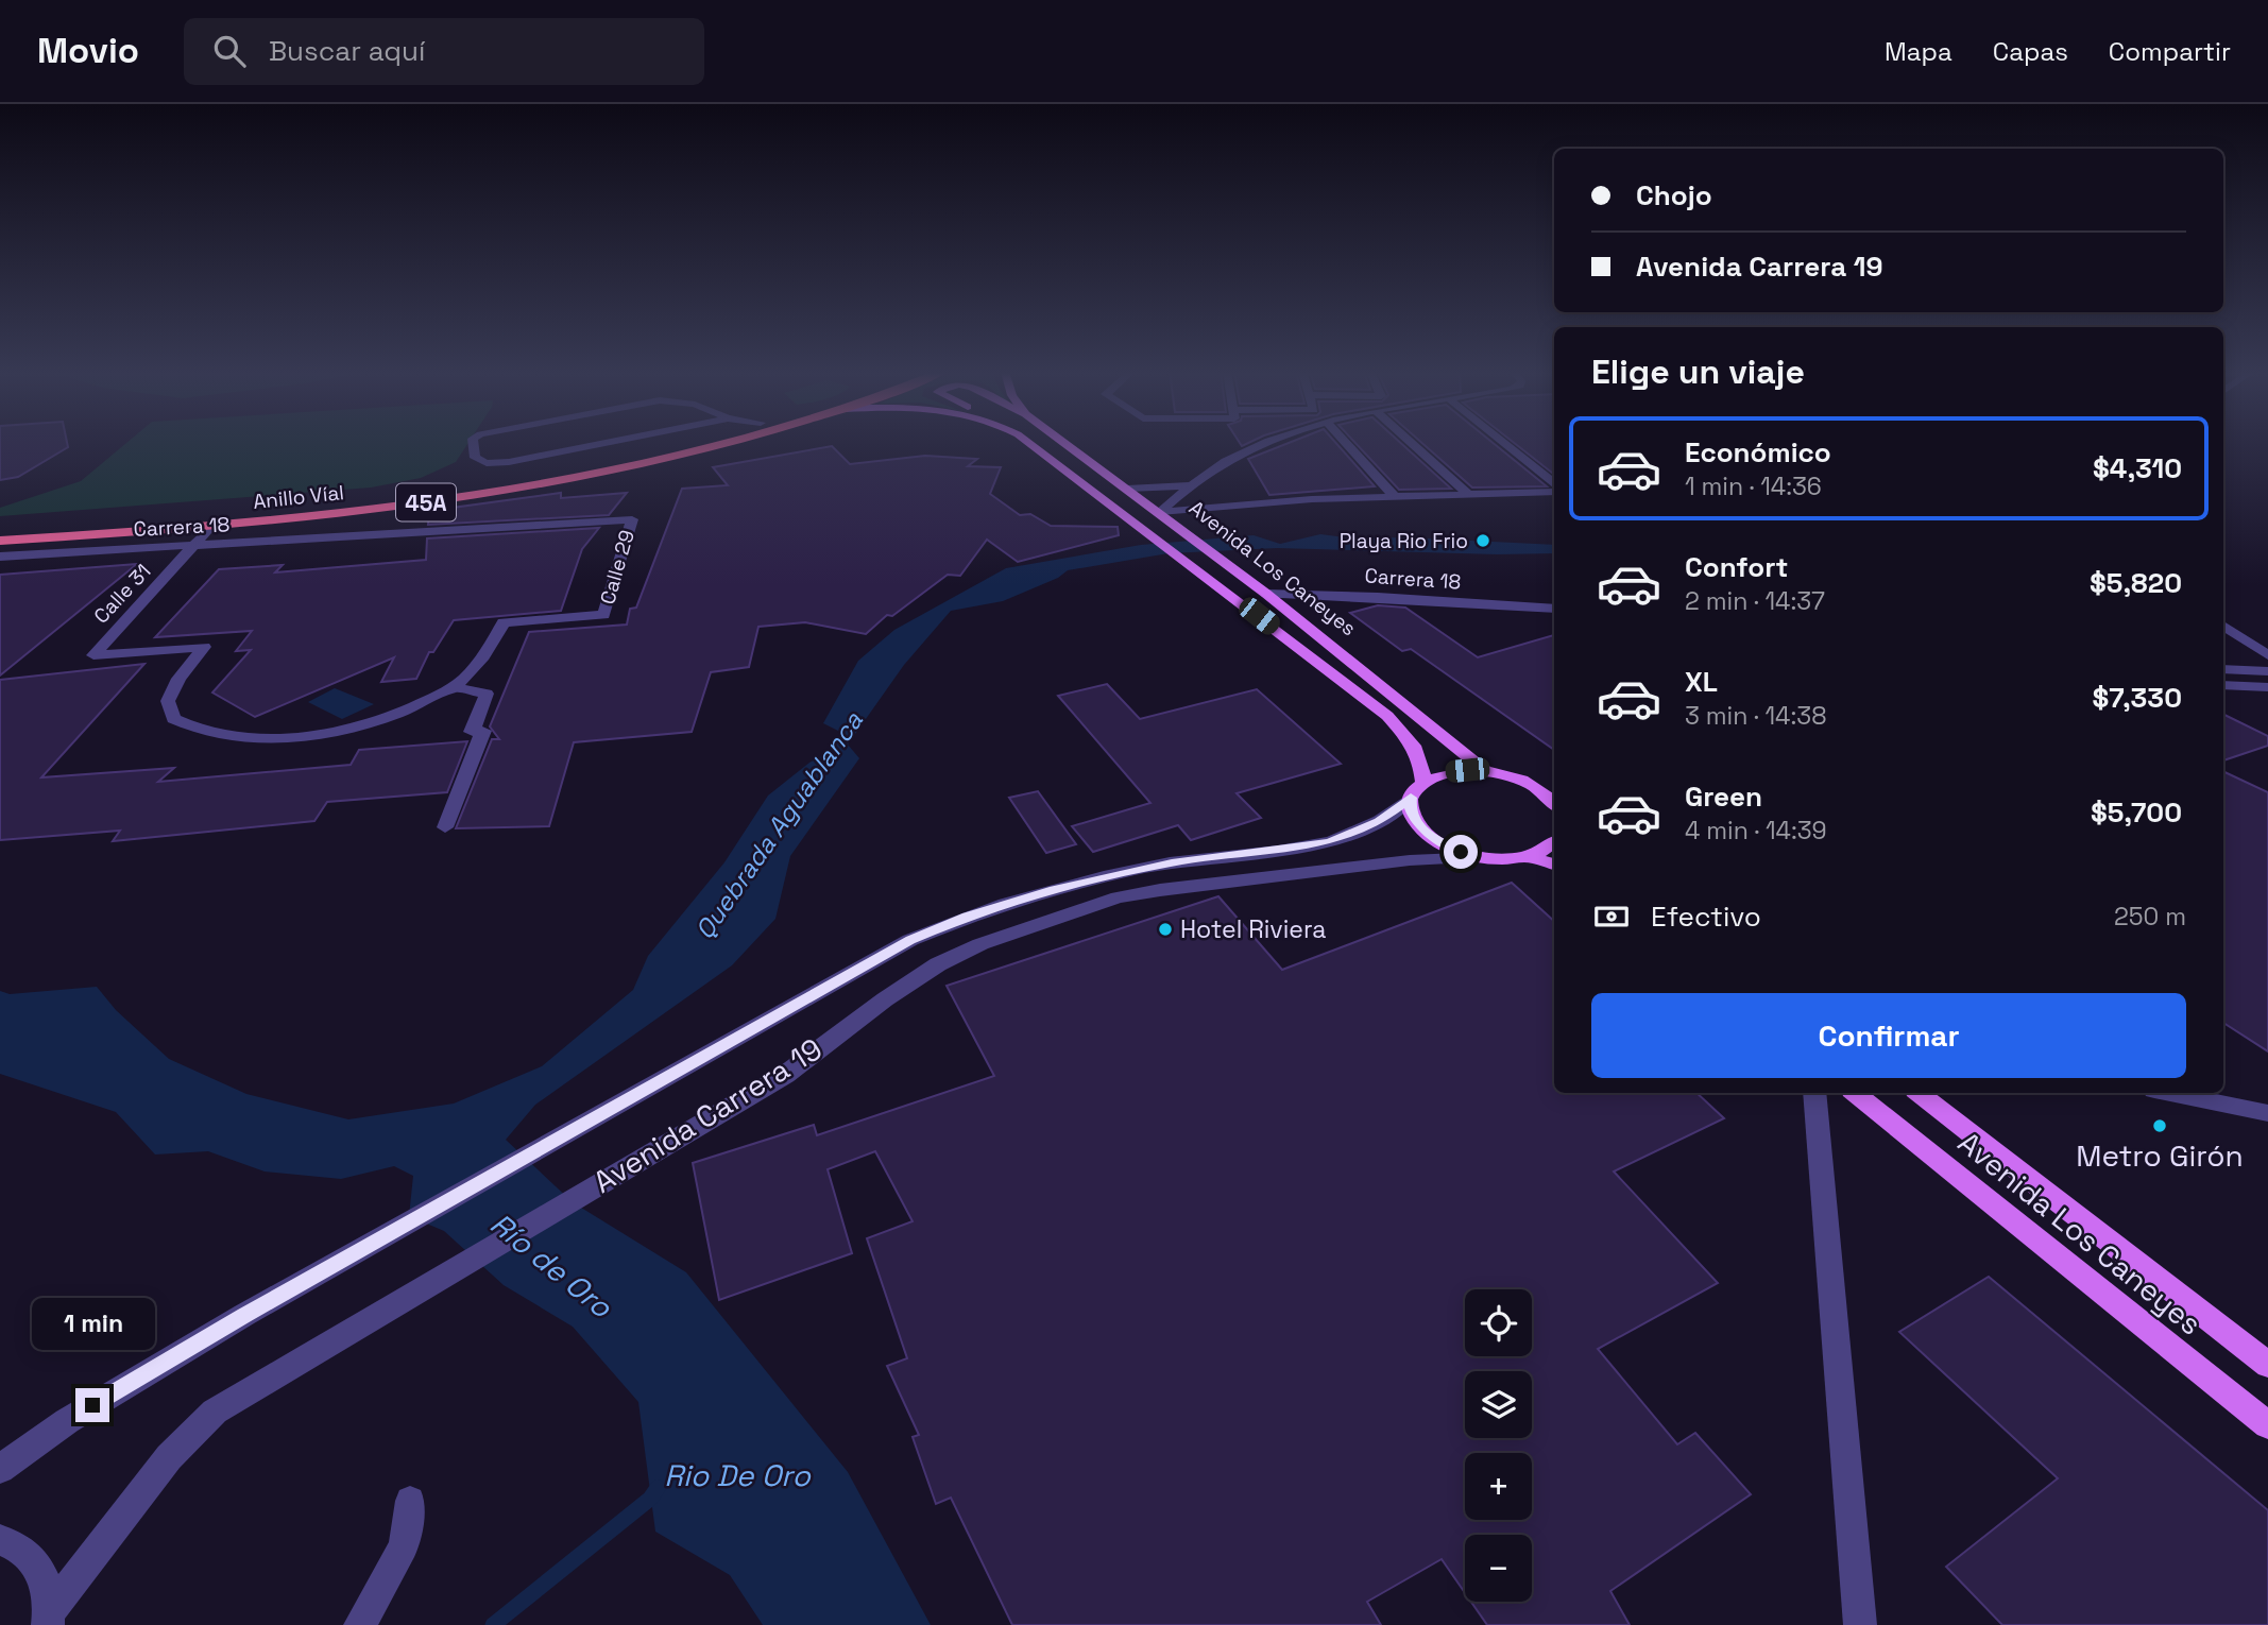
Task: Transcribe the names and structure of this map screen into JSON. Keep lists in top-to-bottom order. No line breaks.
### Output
{"streets":{"highway":["Anillo Víal","45A"],"main road":["Avenida Los Caneyes"],"street":["Carrera 18","Calle 29","Calle 31","Avenida Carrera 19"]},"crossings":[["Anillo Víal","Calle 31"],["Carrera 18","Calle 29"],["Carrera 18","Avenida Los Caneyes"],["Carrera 18","Calle 31"],["Calle 29","Calle 31"],["Avenida Los Caneyes","Avenida Carrera 19"]],"water":["Quebrada Aguablanca","Río de Oro","Rio De Oro"],"places":["Playa Rio Frio","Hotel Riviera","Metro Girón"],"page":{"header":"Movio","search":"Buscar aquí","nav":["Mapa","Capas","Compartir"],"banner":["Chojo","Avenida Carrera 19"],"heading":"Elige un viaje","list":[{"name":"Económico","note":"1 min · 14:36","value":"$4,310"},{"name":"Confort","note":"2 min · 14:37","value":"$5,820"},{"name":"XL","note":"3 min · 14:38","value":"$7,330"},{"name":"Green","note":"4 min · 14:39","value":"$5,700"}],"pay":["Efectivo","250 m"],"buttons":"Confirmar","map_buttons":["+","−"],"bubble":"1 min"}}
